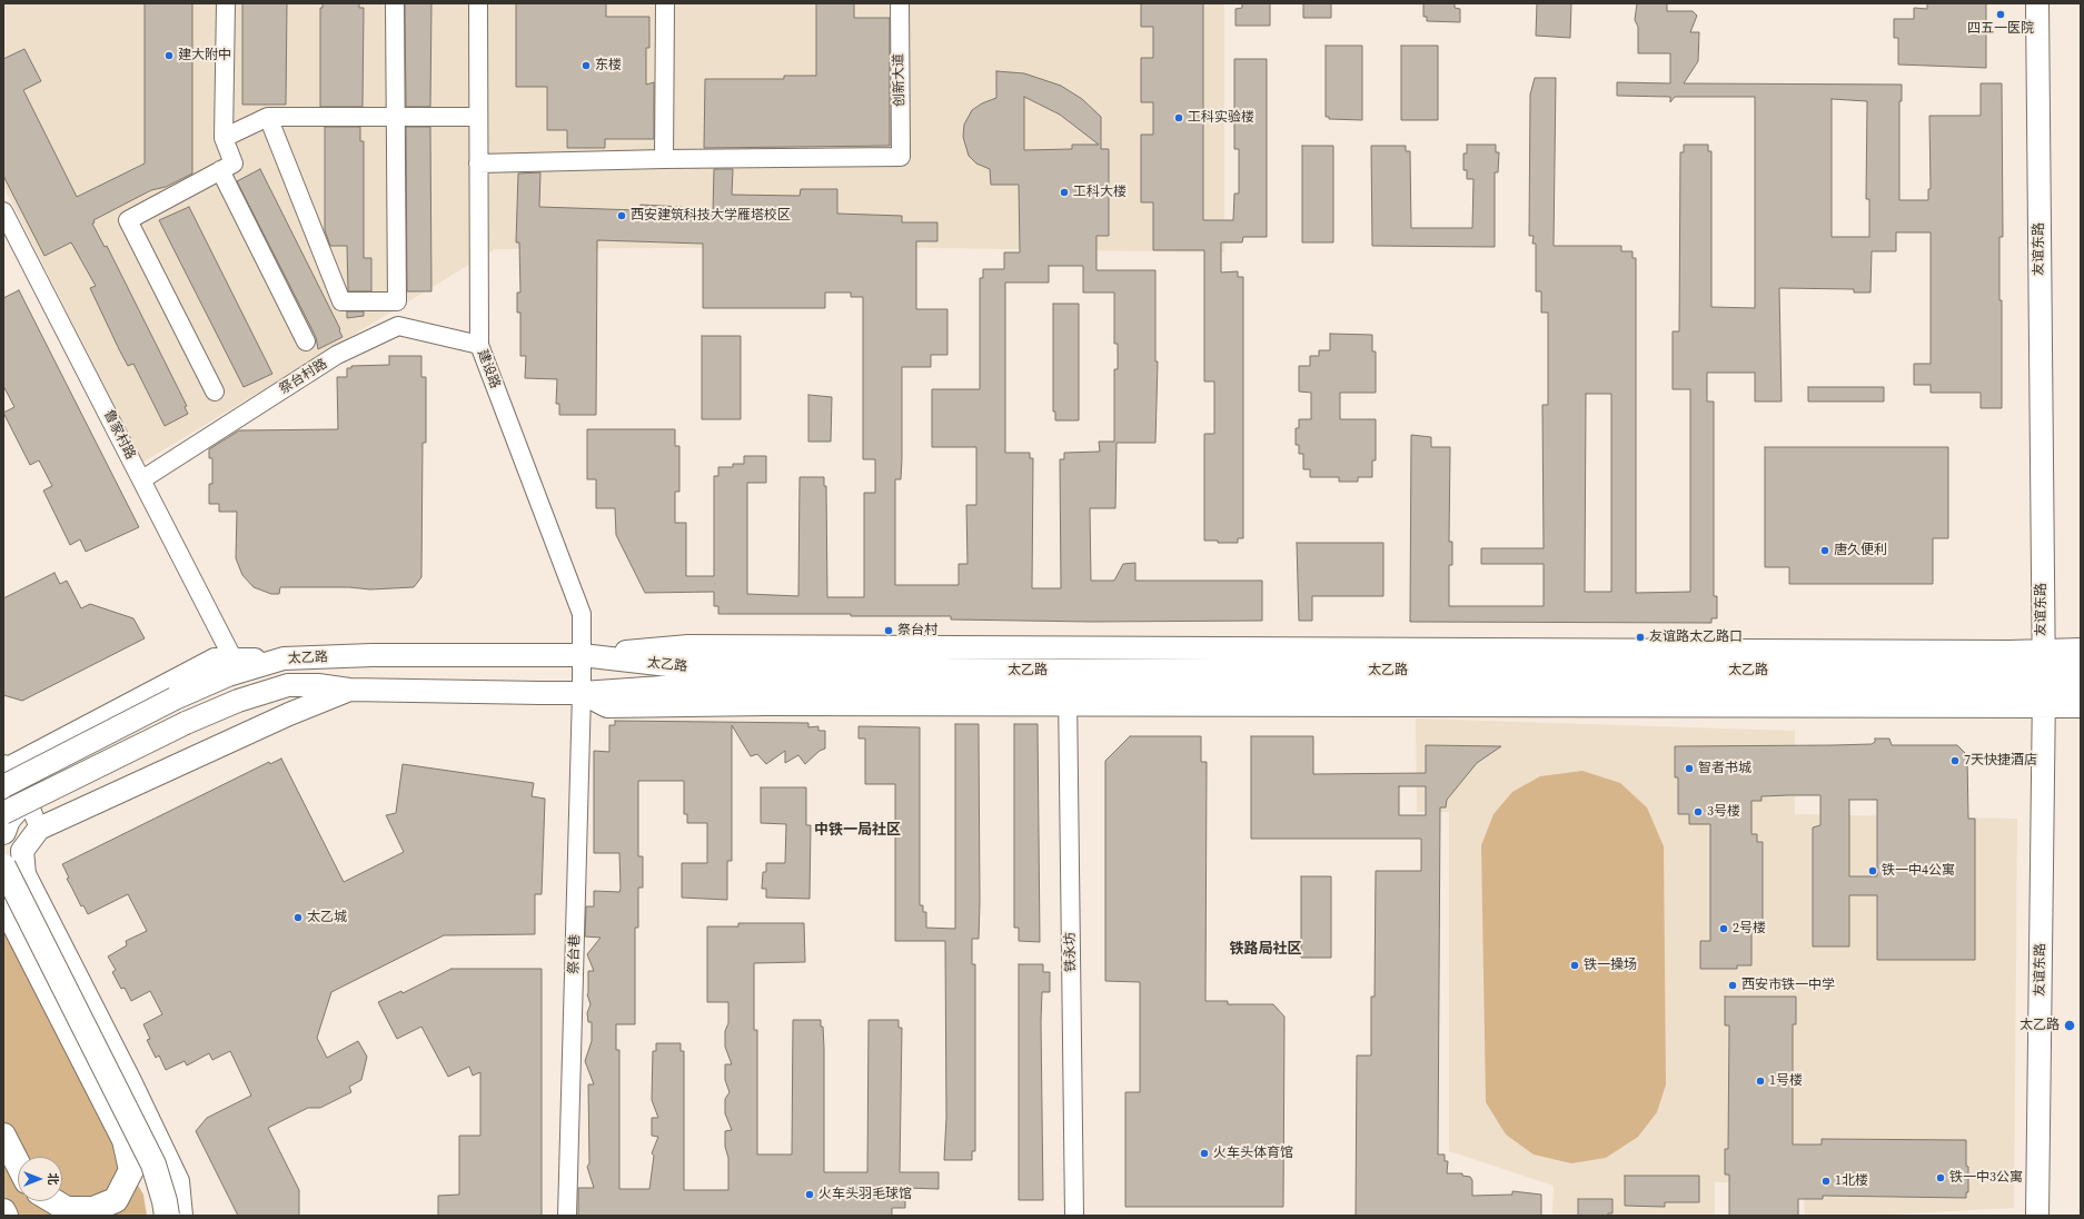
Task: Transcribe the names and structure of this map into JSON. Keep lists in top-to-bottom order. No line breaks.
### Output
{"streets":{"main road":["友谊东路","太乙路"],"street":["创新大道","建设路","祭台村路","鲁家村路","铁永坊","祭台巷"]},"crossings":[["友谊东路","太乙路"],["建设路","祭台村路"],["建设路","太乙路"],["建设路","祭台巷"],["祭台村路","鲁家村路"],["太乙路","铁永坊"],["太乙路","祭台巷"]],"districts":["中铁一局社区","铁路局社区"],"places":["四五一医院","建大附中","东楼","工科实验楼","工科大楼","西安建筑科技大学雁塔校区","唐久便利","祭台村","友谊路太乙路口","7天快捷酒店","智者书城","3号楼","铁一中4公寓","太乙城","2号楼","铁一操场","西安市铁一中学","太乙路","1号楼","火车头体育馆","铁一中3公寓","1北楼","火车头羽毛球馆"],"north":"right"}
